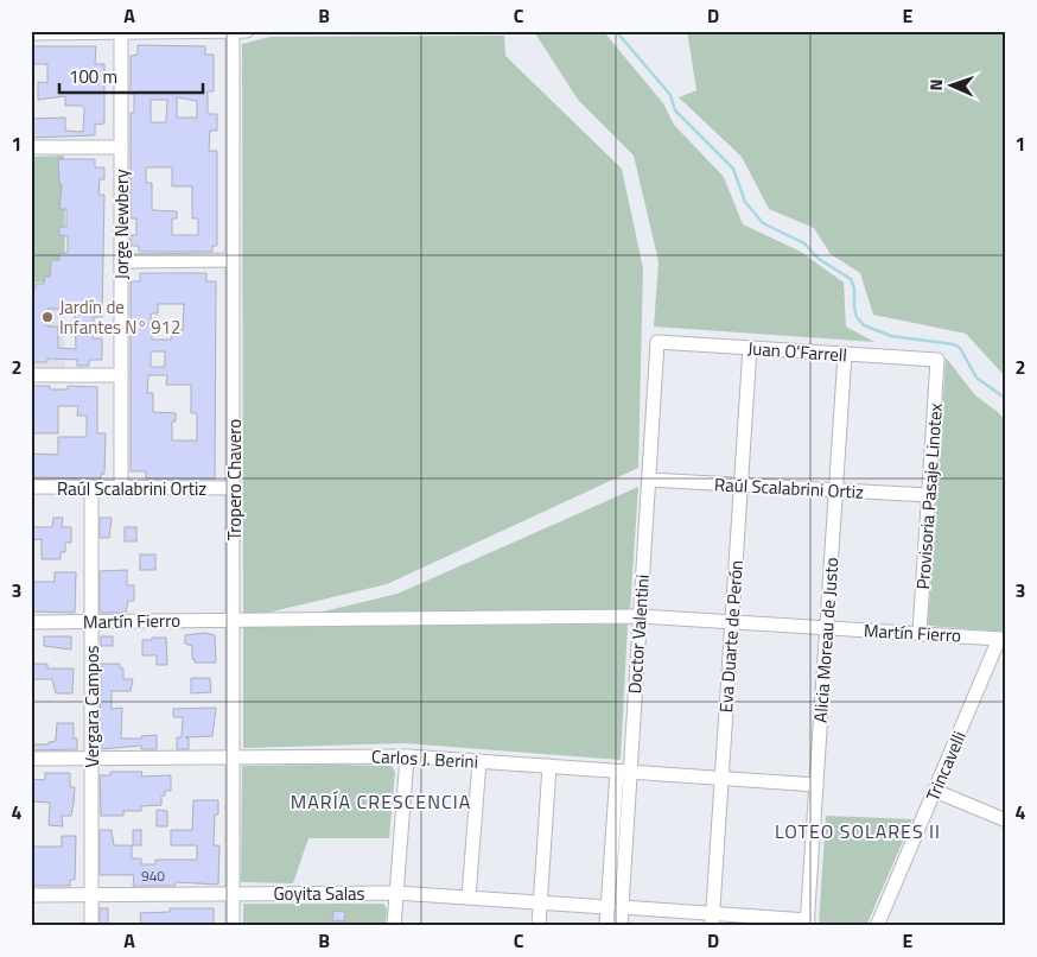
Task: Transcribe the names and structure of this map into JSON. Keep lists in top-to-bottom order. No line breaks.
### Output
{"streets":{"street":["Jorge Newbery","Juan O'Farrell","Tropero Chavero","Raúl Scalabrini Ortiz","Provisoria Pasaje Linotex","Martín Fierro","Doctor Valentini","Eva Duarte de Perón","Alicia Moreau de Justo","Vergara Campos","Carlos J. Berini","Trincavelli","Goyita Salas"]},"crossings":[["Jorge Newbery","Raúl Scalabrini Ortiz"],["Juan O'Farrell","Provisoria Pasaje Linotex"],["Juan O'Farrell","Doctor Valentini"],["Juan O'Farrell","Eva Duarte de Perón"],["Juan O'Farrell","Alicia Moreau de Justo"],["Tropero Chavero","Raúl Scalabrini Ortiz"],["Tropero Chavero","Martín Fierro"],["Tropero Chavero","Carlos J. Berini"],["Tropero Chavero","Goyita Salas"],["Raúl Scalabrini Ortiz","Provisoria Pasaje Linotex"],["Raúl Scalabrini Ortiz","Doctor Valentini"],["Raúl Scalabrini Ortiz","Eva Duarte de Perón"],["Raúl Scalabrini Ortiz","Alicia Moreau de Justo"],["Raúl Scalabrini Ortiz","Vergara Campos"],["Provisoria Pasaje Linotex","Martín Fierro"],["Martín Fierro","Doctor Valentini"],["Martín Fierro","Eva Duarte de Perón"],["Martín Fierro","Alicia Moreau de Justo"],["Martín Fierro","Vergara Campos"],["Martín Fierro","Trincavelli"],["Doctor Valentini","Carlos J. Berini"],["Doctor Valentini","Goyita Salas"],["Eva Duarte de Perón","Carlos J. Berini"],["Alicia Moreau de Justo","Carlos J. Berini"],["Vergara Campos","Carlos J. Berini"],["Vergara Campos","Goyita Salas"]],"districts":["MARÍA CRESCENCIA","LOTEO SOLARES II"],"places":["Jardín de Infantes N° 912"],"house_numbers":["940"],"scale_bar":"100 m","north":"left","grid":{"columns":["A","B","C","D","E"],"rows":["1","2","3","4"]}}
